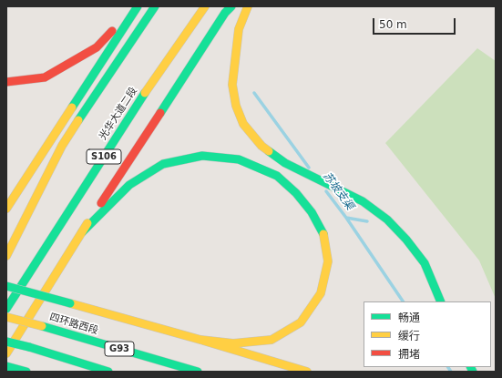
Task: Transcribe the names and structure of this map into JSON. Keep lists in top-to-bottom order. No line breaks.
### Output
{"streets":{"main road":["光华大道二段","S106","四环路西段","G93"]},"water":["苏坡支渠"],"legend":["畅通","缓行","拥堵"],"scale_bar":"50 m"}
